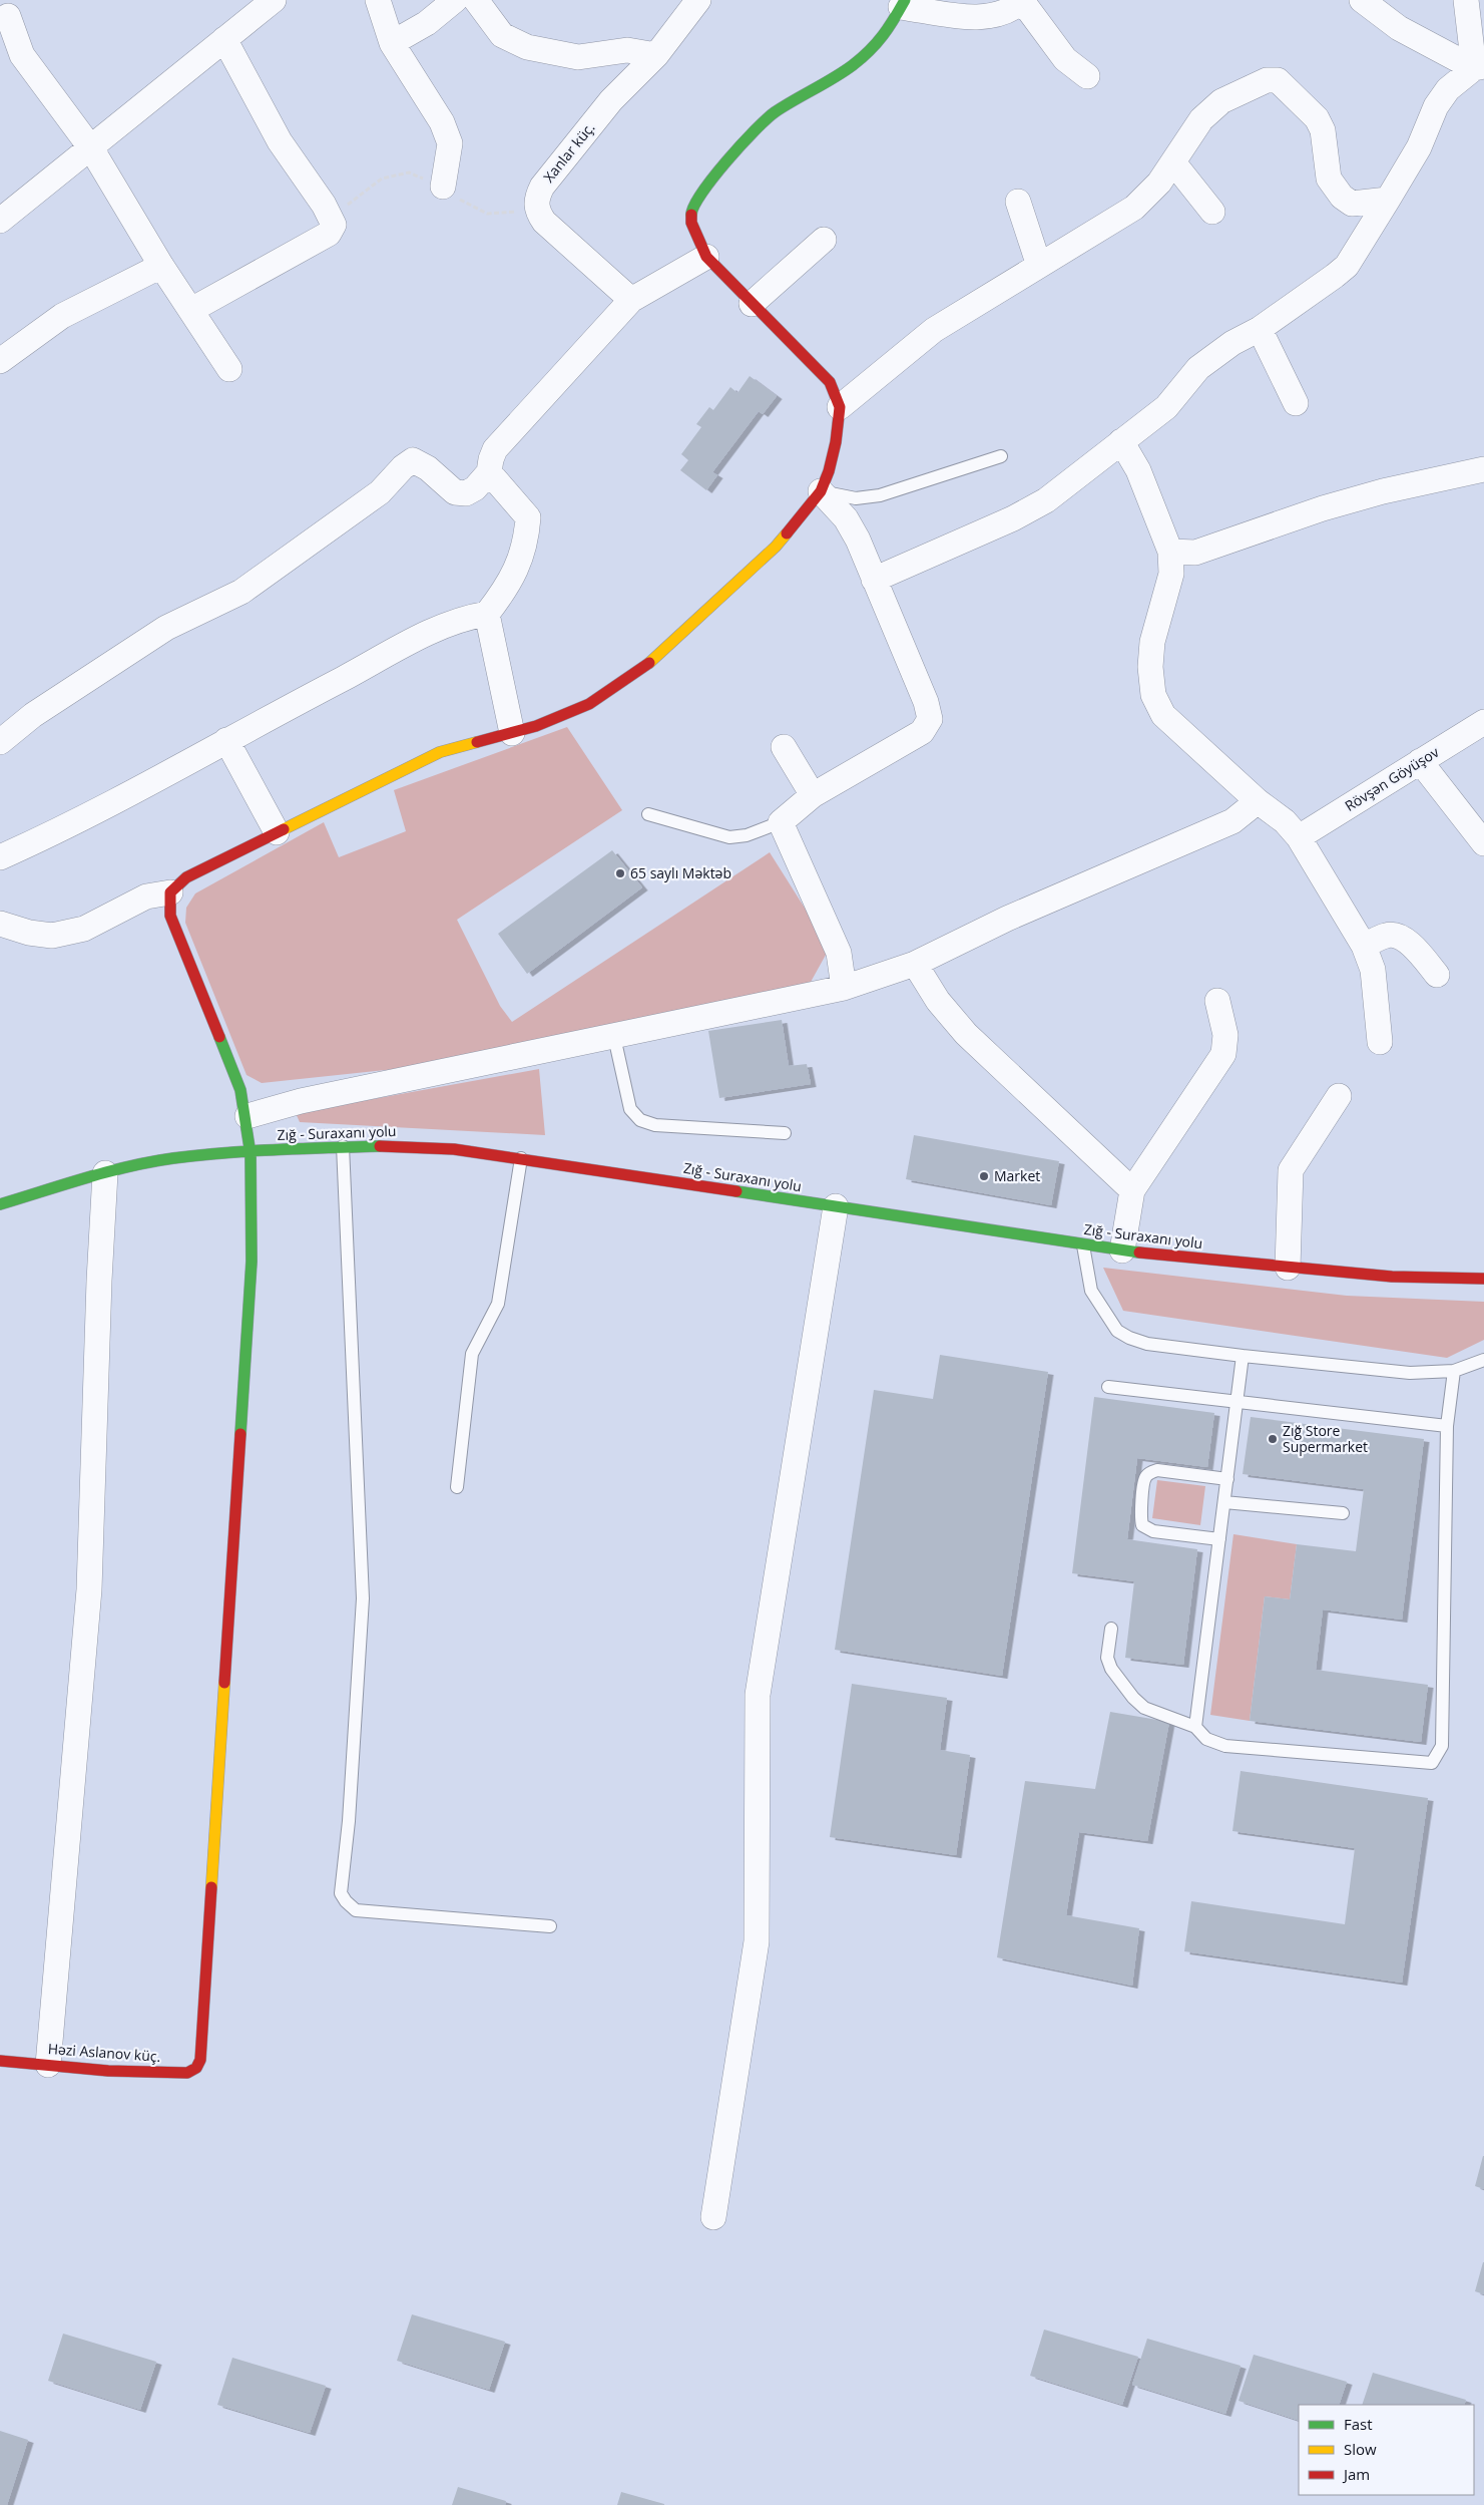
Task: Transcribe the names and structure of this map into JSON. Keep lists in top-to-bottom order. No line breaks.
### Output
{"streets":{"street":["Xanlar küç.","Rövşən Göyüşov","Zığ - Suraxanı yolu","Həzi Aslanov küç."]},"crossings":[["Zığ - Suraxanı yolu","Həzi Aslanov küç."]],"places":["65 saylı Məktəb","Market","Zığ Store Supermarket"],"legend":["Fast","Slow","Jam"]}
